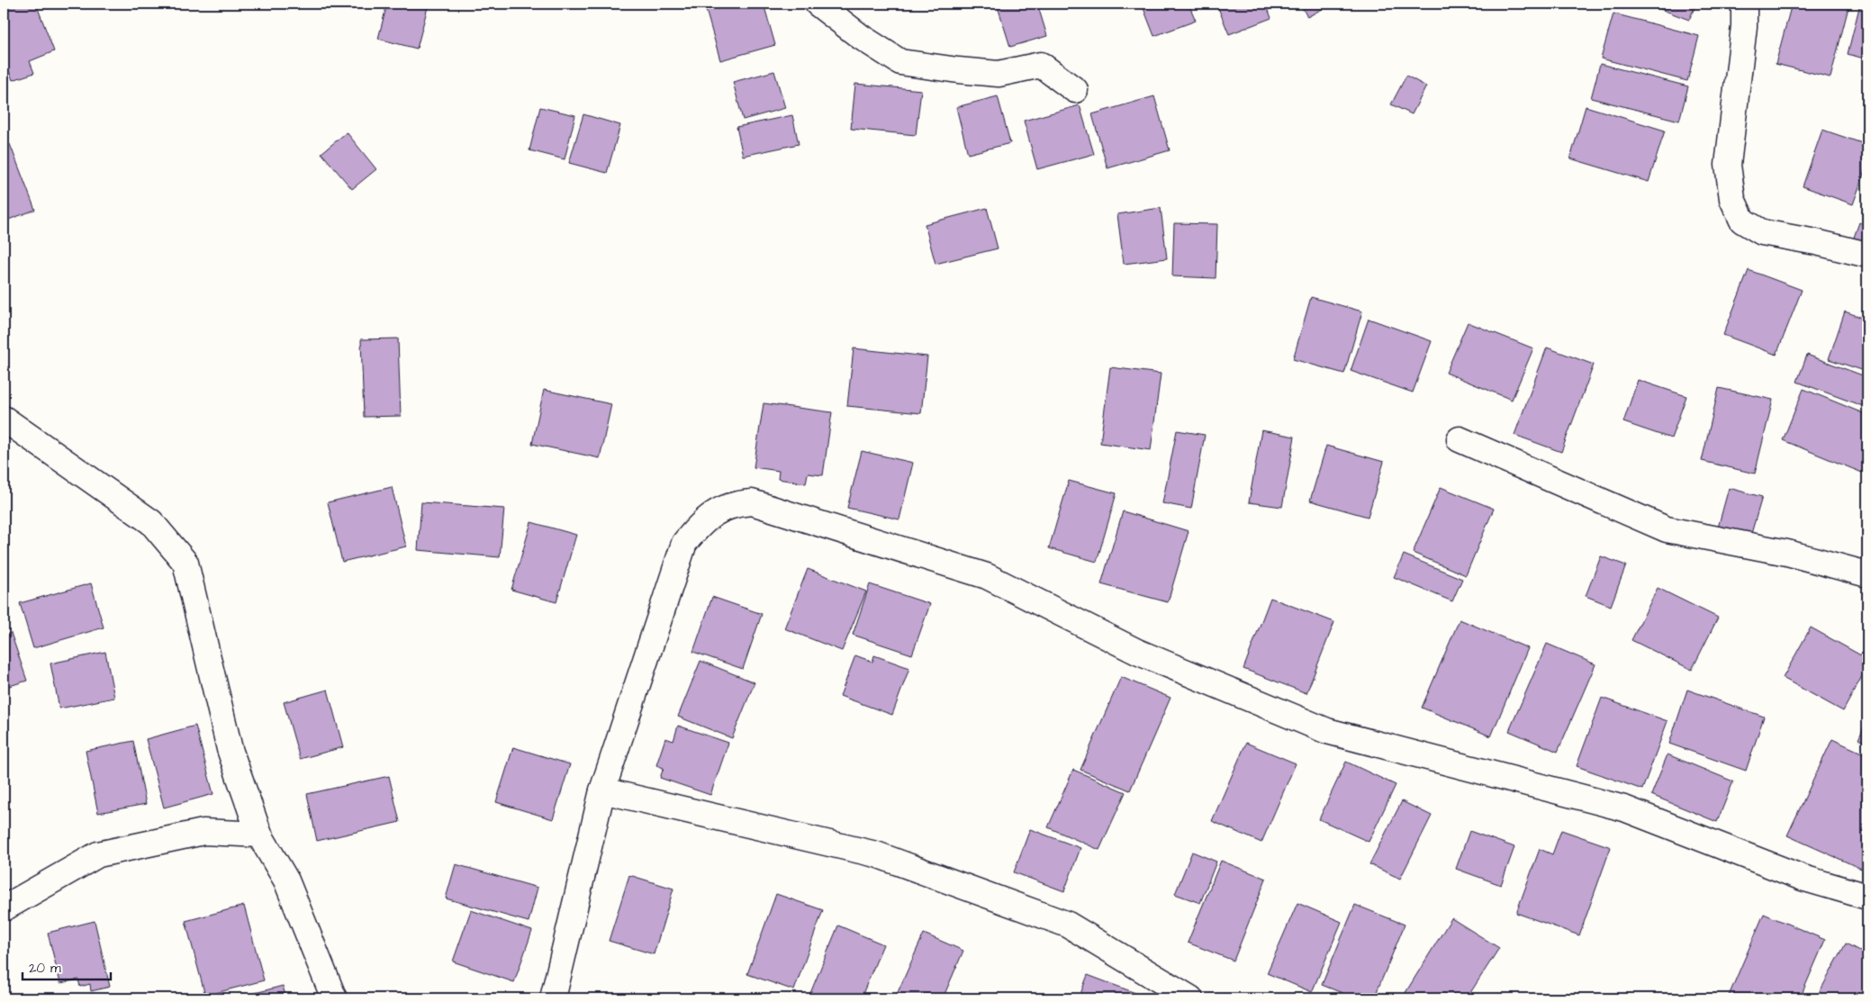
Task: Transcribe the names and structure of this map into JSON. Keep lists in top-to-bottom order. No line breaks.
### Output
{"scale_bar":"20 m"}
